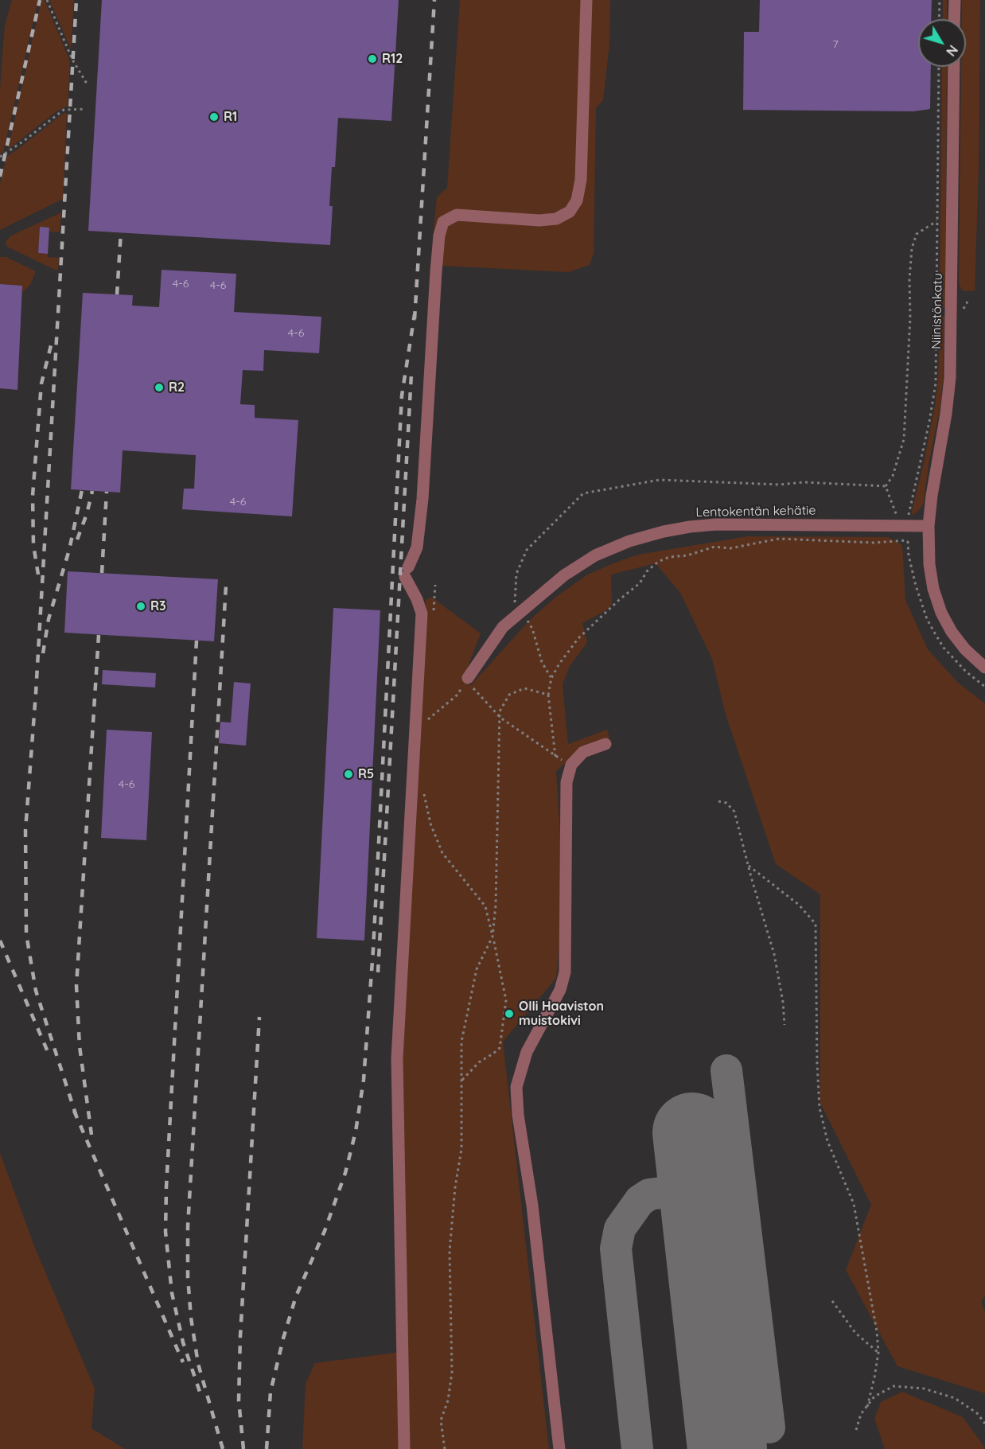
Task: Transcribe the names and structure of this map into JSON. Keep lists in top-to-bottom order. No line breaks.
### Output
{"streets":{"street":["Niinistönkatu","Lentokentän kehätie"]},"crossings":[["Niinistönkatu","Lentokentän kehätie"]],"places":["R12","R1","R2","R3","R5","Olli Haaviston muistokivi"],"house_numbers":["7","4-6","4-6","4-6","4-6","4-6"],"north":"bottom right"}
